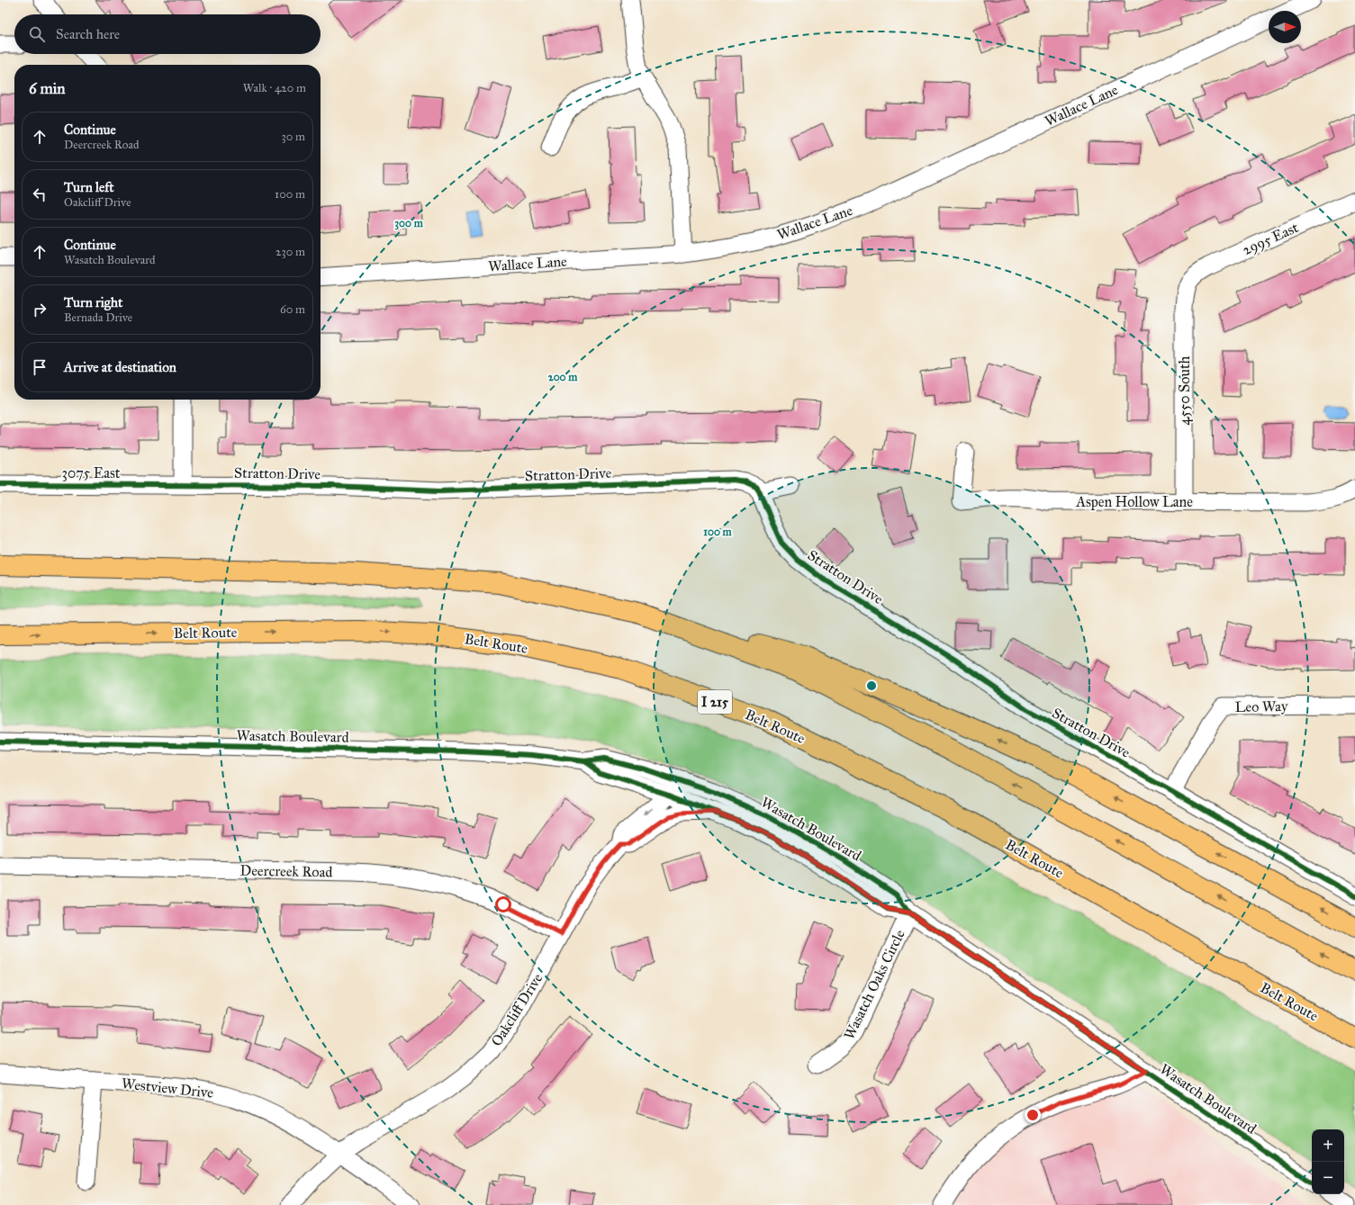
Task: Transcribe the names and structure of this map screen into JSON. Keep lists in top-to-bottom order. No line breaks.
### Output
{"streets":{"highway":["Belt Route","I 215"],"street":["Wallace Lane","2995 East","4550 South","3075 East","Stratton Drive","Aspen Hollow Lane","Leo Way","Wasatch Boulevard","Deercreek Road","Wasatch Oaks Circle","Oakcliff Drive","Westview Drive"]},"crossings":[["2995 East","4550 South"],["4550 South","Aspen Hollow Lane"],["3075 East","Stratton Drive"],["Stratton Drive","Leo Way"],["Wasatch Boulevard","Wasatch Oaks Circle"],["Wasatch Boulevard","Oakcliff Drive"],["Deercreek Road","Oakcliff Drive"],["Oakcliff Drive","Westview Drive"]],"north":"right","page":{"search":"Search here","heading":["6 min","Walk · 420 m"],"list":[["Continue","Deercreek Road","30 m"],["Turn left","Oakcliff Drive","100 m"],["Continue","Wasatch Boulevard","230 m"],["Turn right","Bernada Drive","60 m"],"Arrive at destination"],"map_buttons":["+","−"]},"rings":["300 m","200 m","100 m"]}
